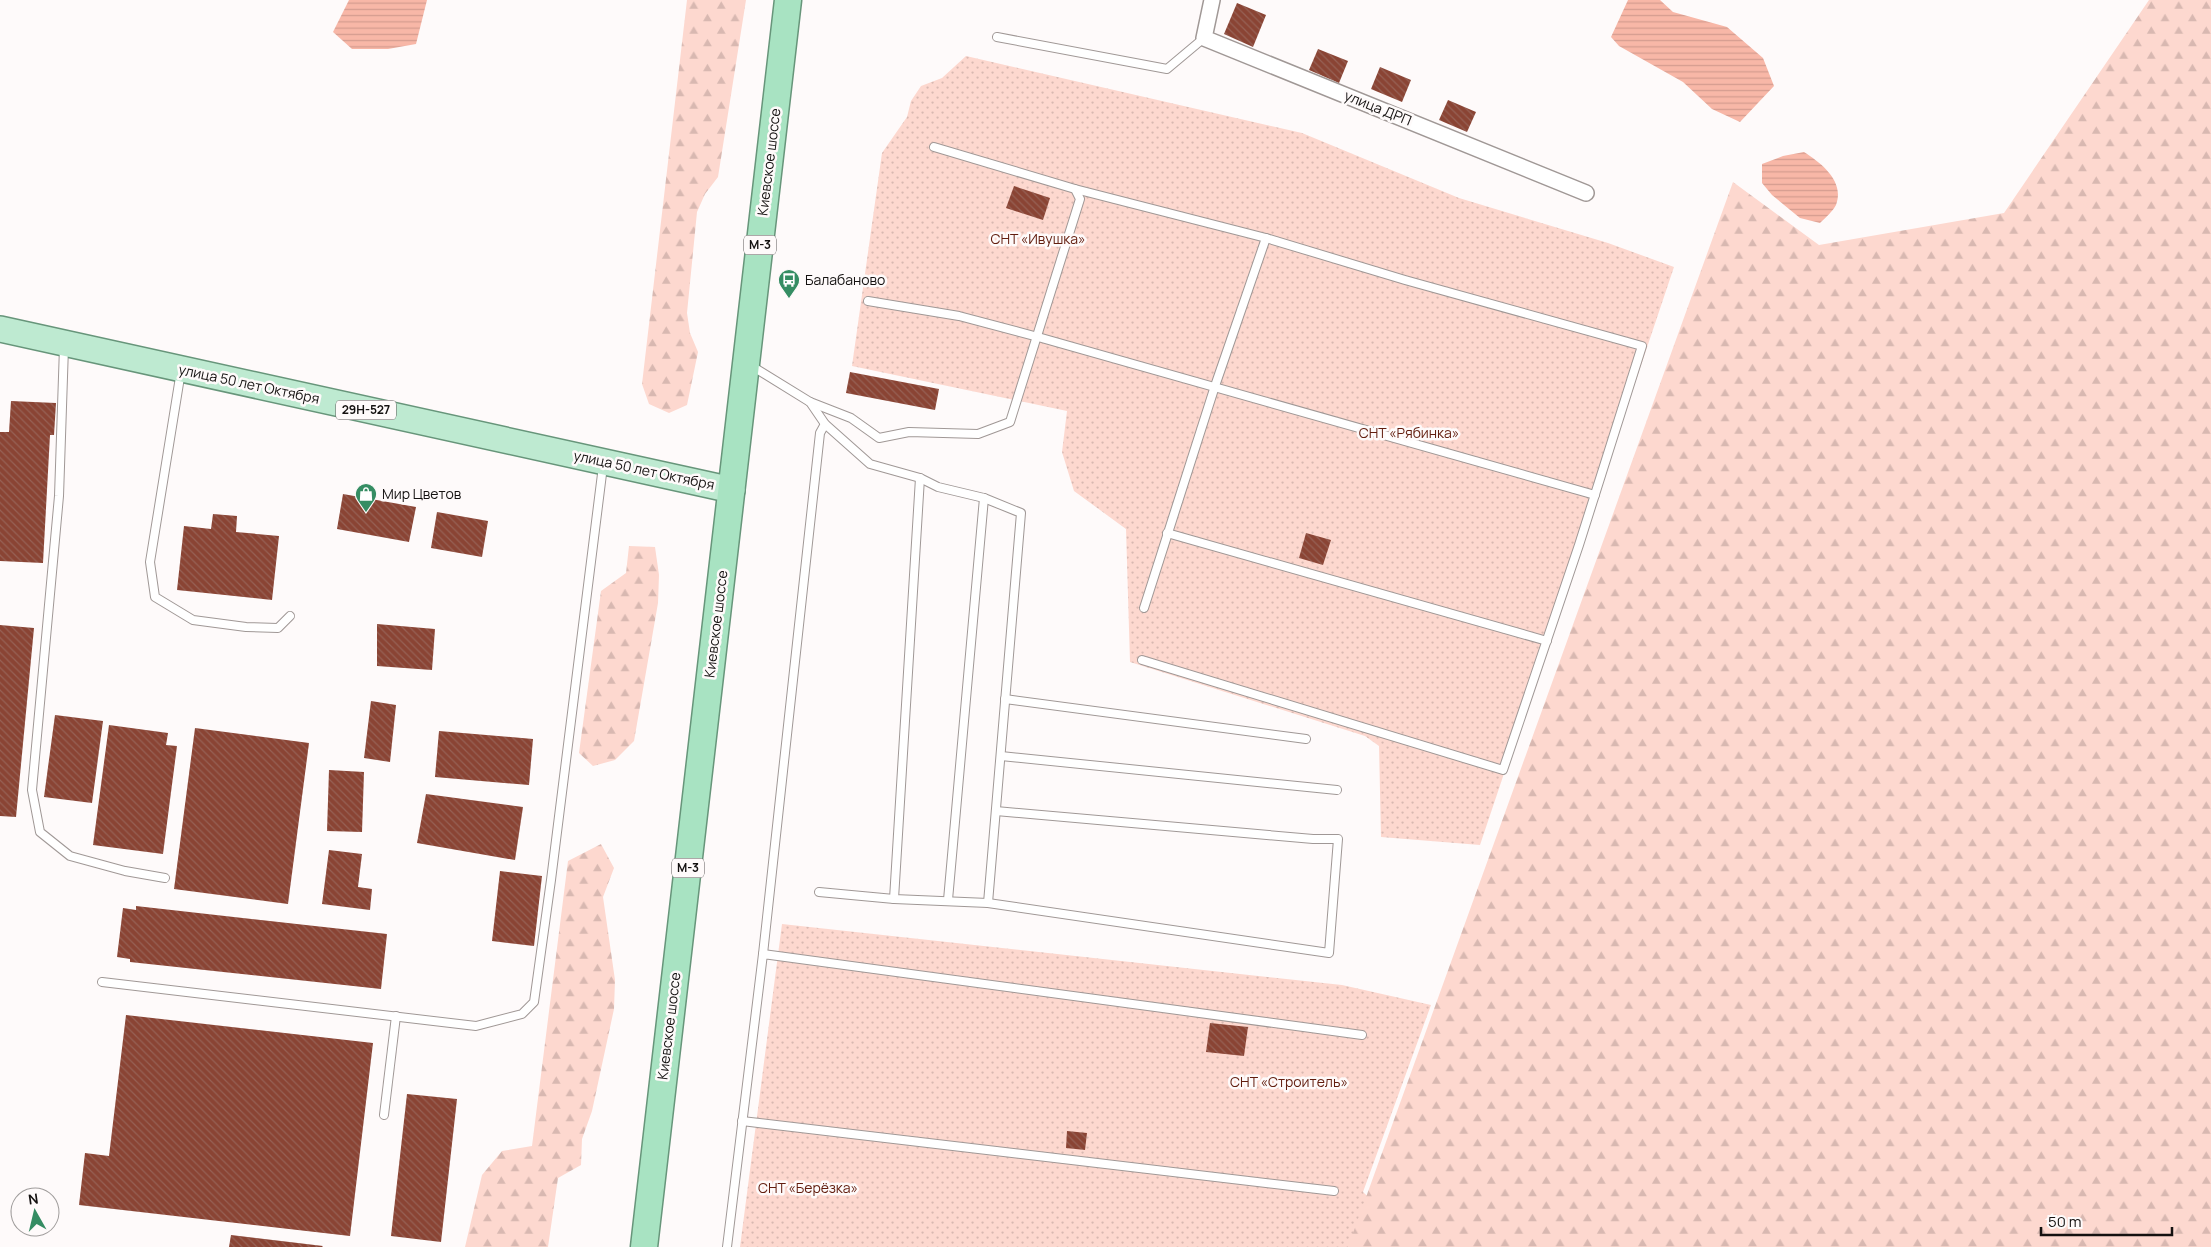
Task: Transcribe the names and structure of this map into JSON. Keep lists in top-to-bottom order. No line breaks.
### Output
{"streets":{"highway":["Киевское шоссе","М-3"],"main road":["улица 50 лет Октября","29Н-527"],"street":["улица ДРП"]},"crossings":[["Киевское шоссе","улица 50 лет Октября"]],"parks":["СНТ «Ивушка»","СНТ «Рябинка»","СНТ «Строитель»","СНТ «Берёзка»"],"places":{"bus stop":["Балабаново"],"shop":["Мир Цветов"]},"scale_bar":"50 m","north":"top"}
